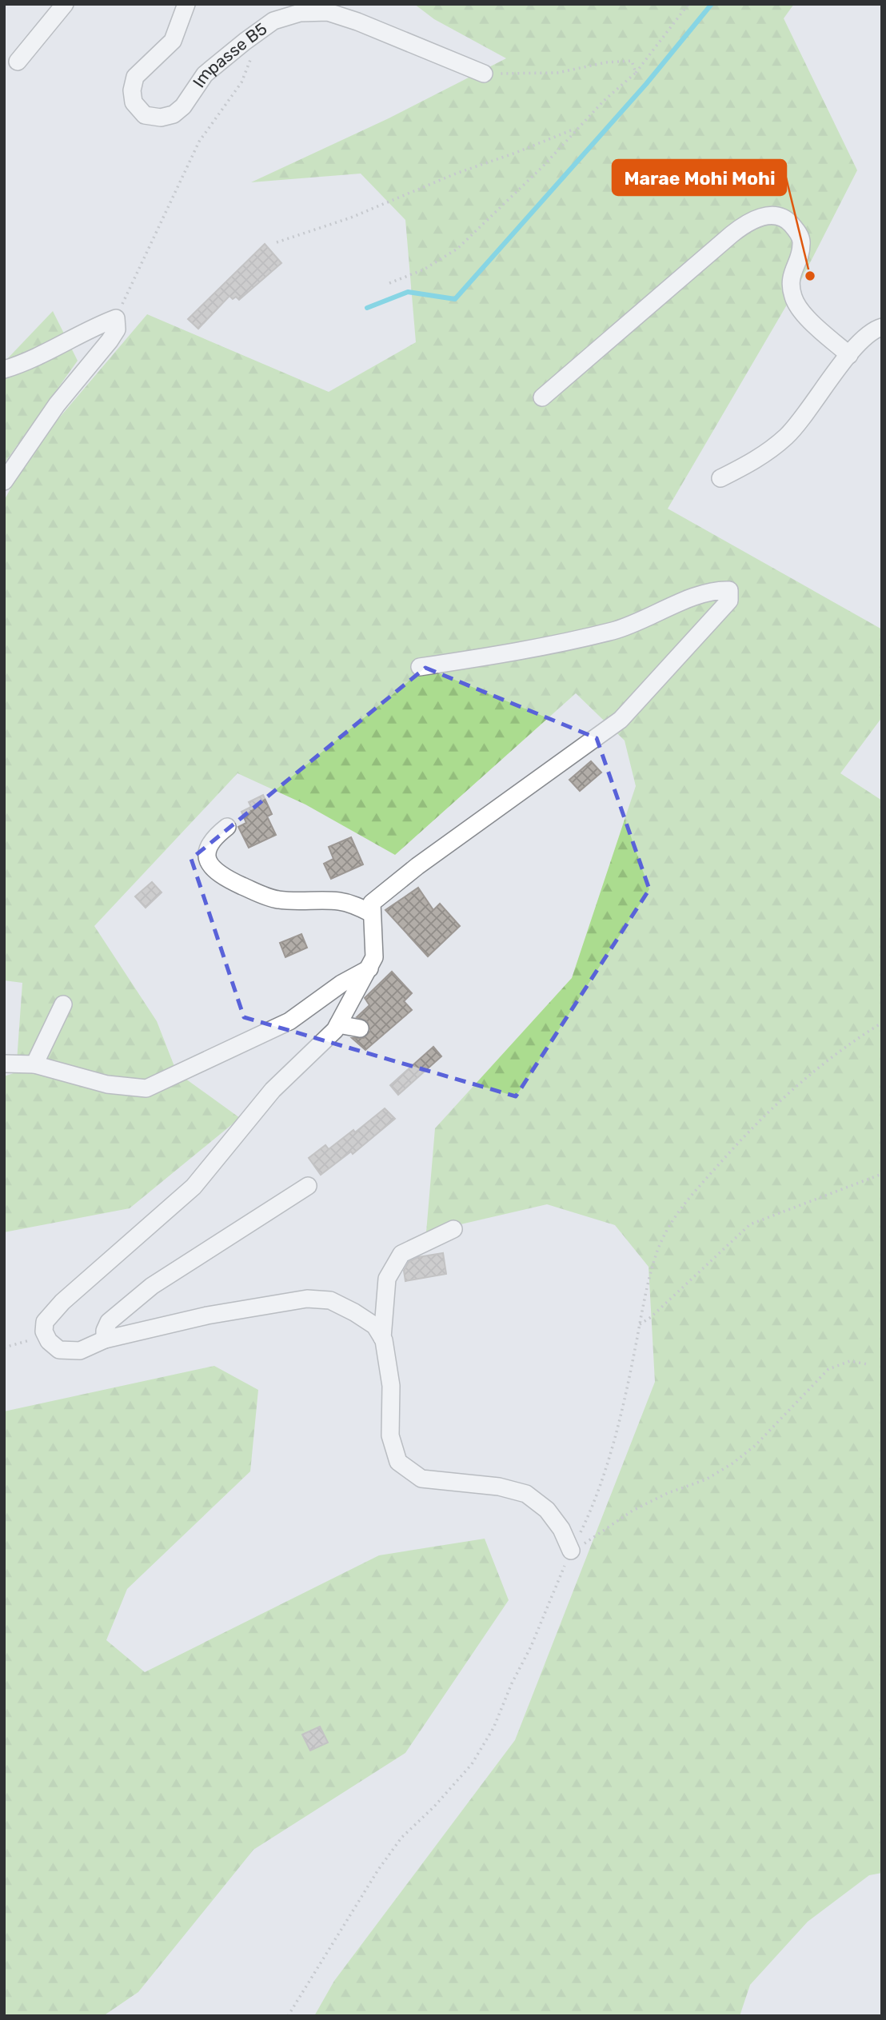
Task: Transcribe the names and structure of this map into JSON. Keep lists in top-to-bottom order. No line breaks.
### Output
{"streets":{"street":["Impasse B5"]},"places":["Marae Mohi Mohi"]}
